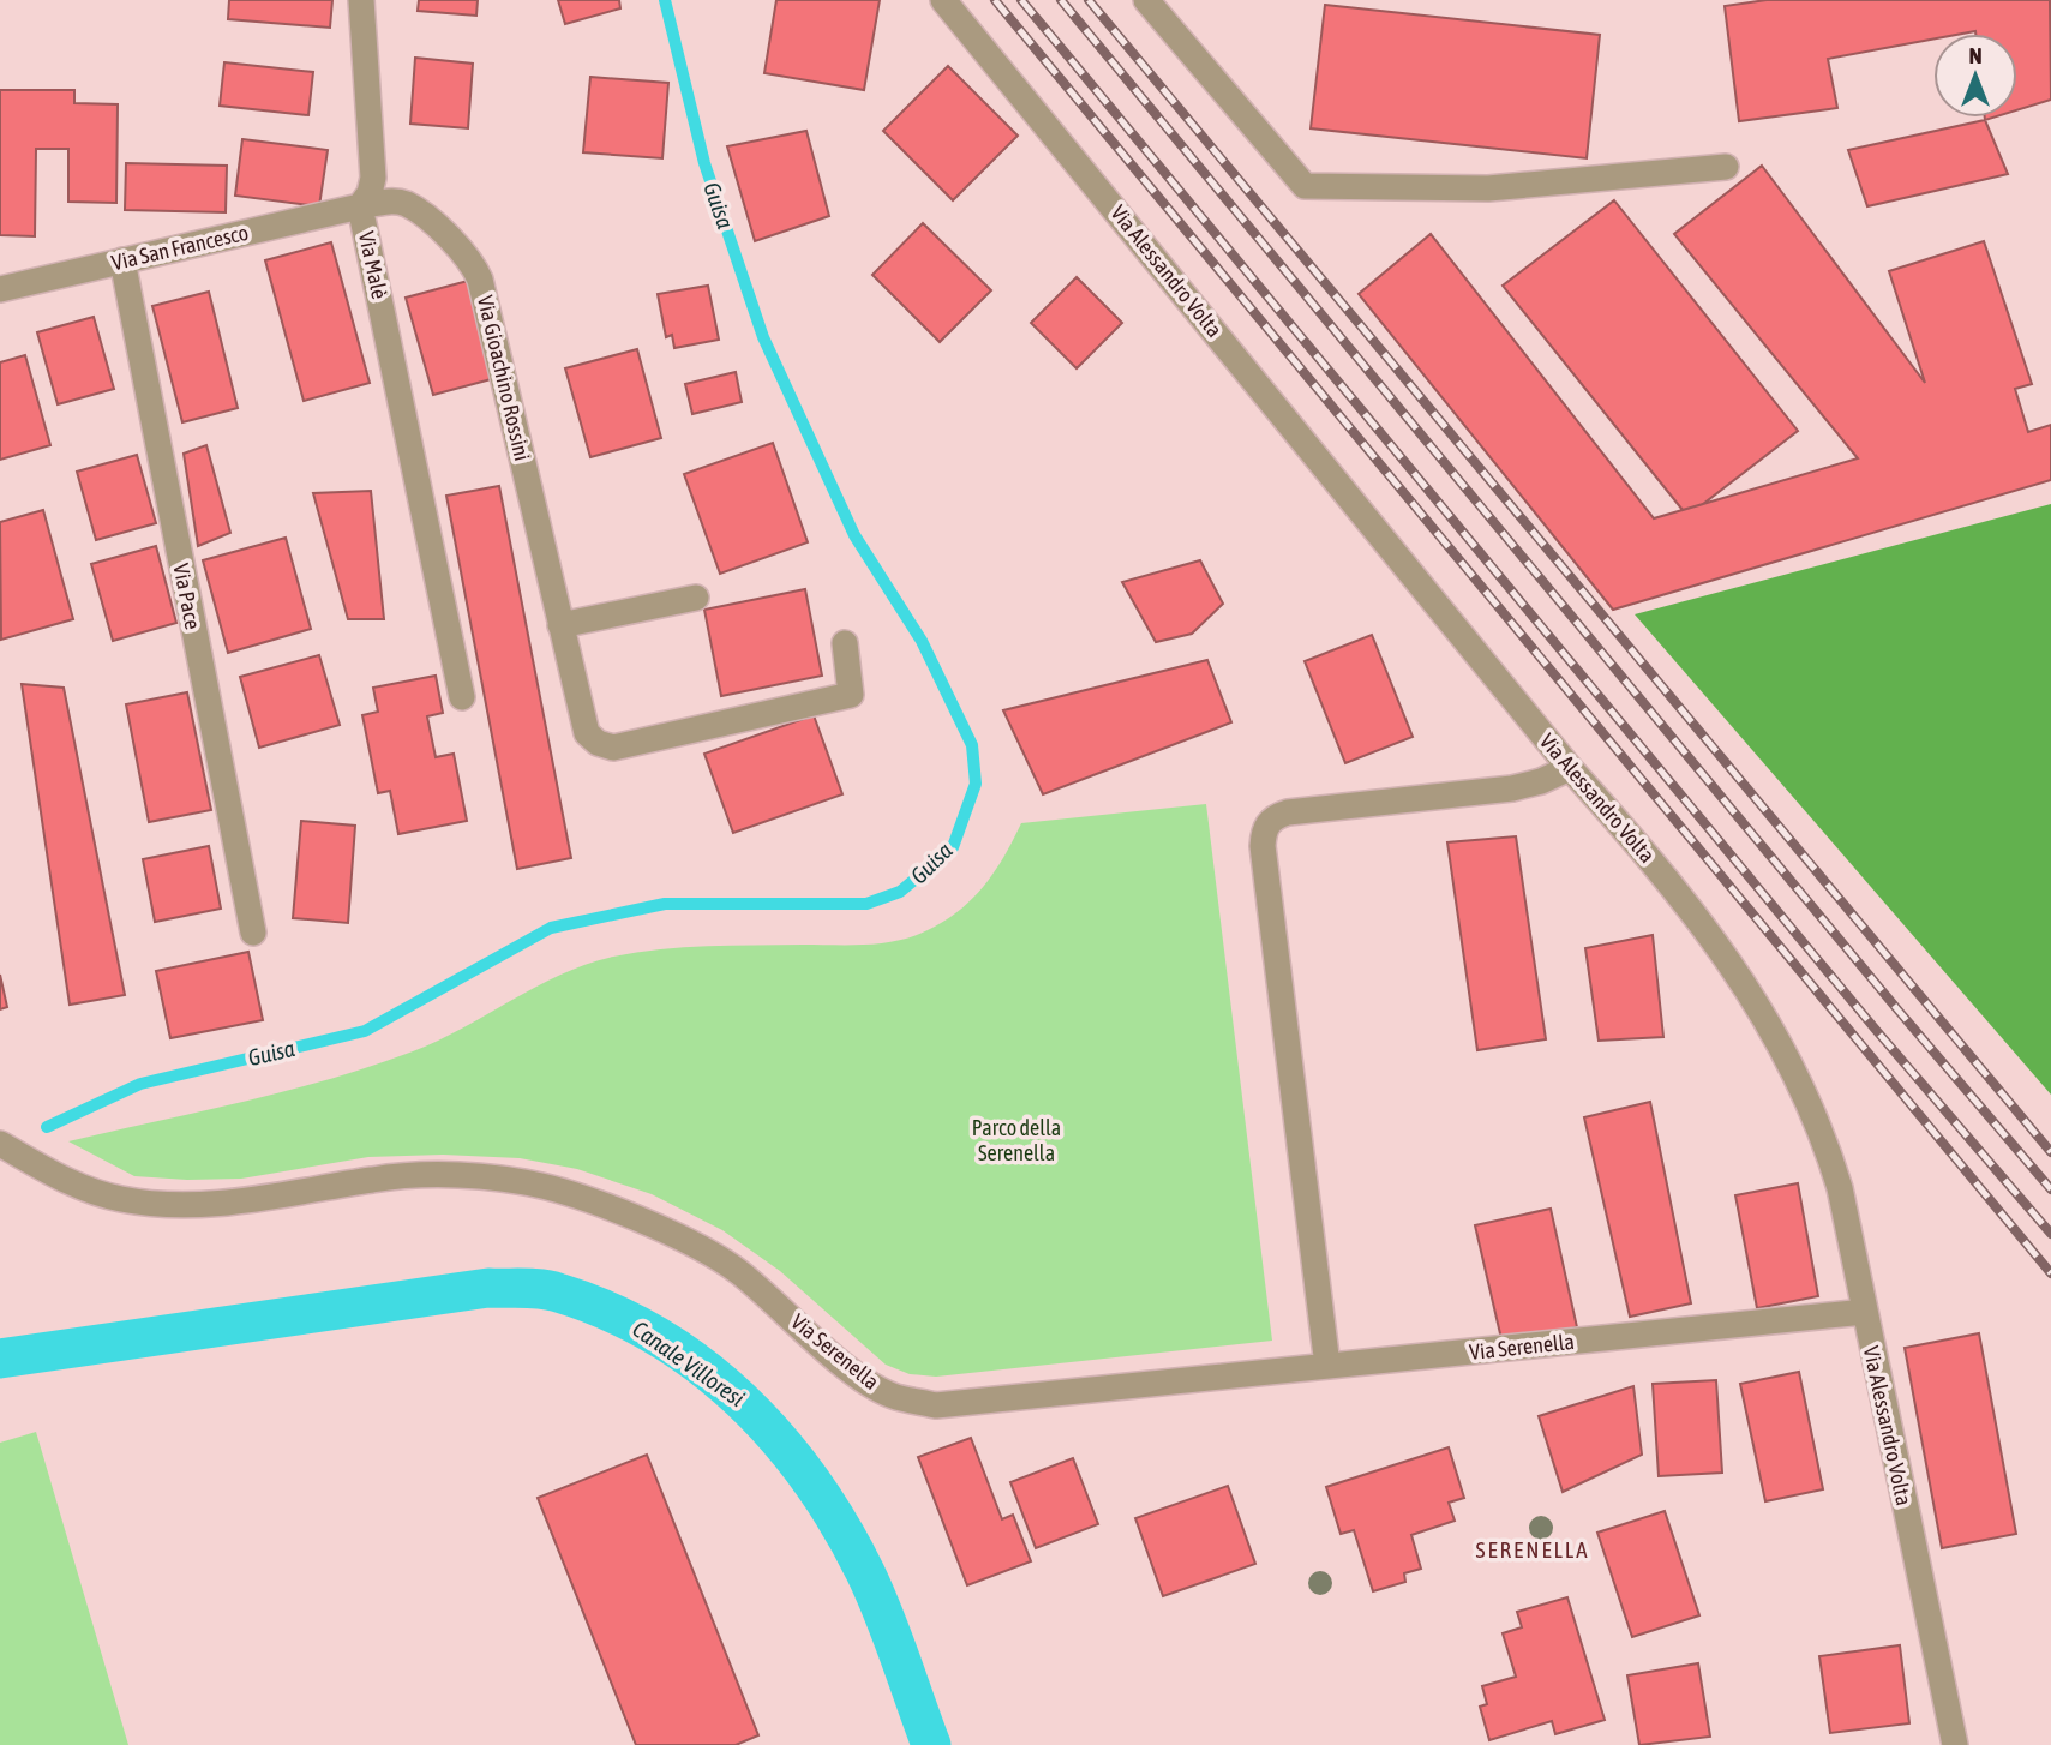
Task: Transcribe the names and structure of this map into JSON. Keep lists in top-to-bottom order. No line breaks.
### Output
{"streets":{"street":["Via San Francesco","Via Malè","Via Alessandro Volta","Via Gioachino Rossini","Via Pace","Via Serenella"]},"crossings":[["Via San Francesco","Via Malè"],["Via San Francesco","Via Gioachino Rossini"],["Via San Francesco","Via Pace"],["Via Malè","Via Gioachino Rossini"],["Via Alessandro Volta","Via Serenella"]],"districts":["SERENELLA"],"water":["Guisa","Canale Villoresi"],"parks":["Parco della Serenella"],"north":"top"}
